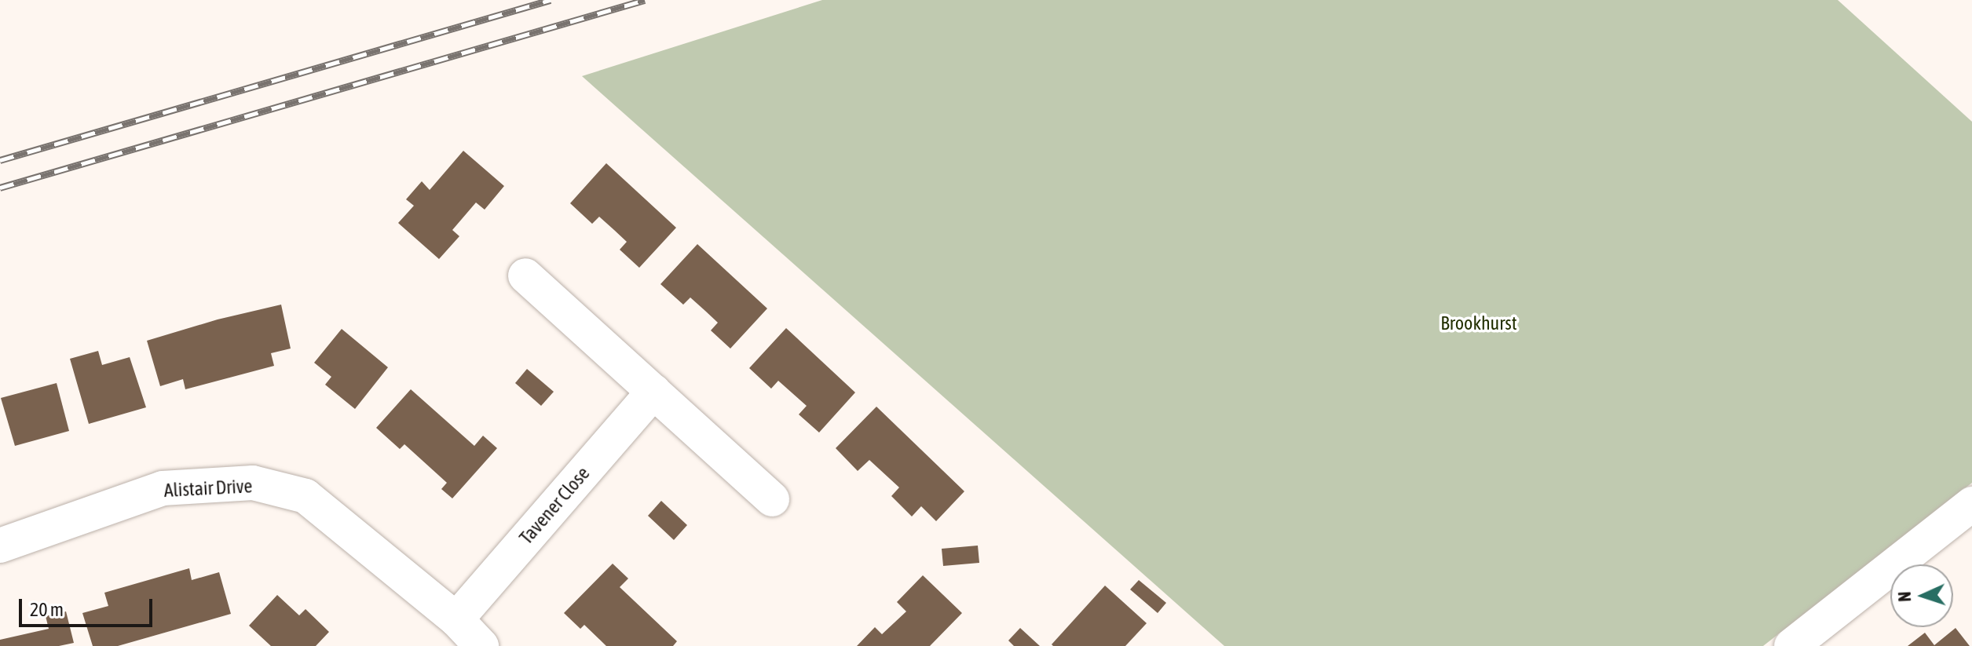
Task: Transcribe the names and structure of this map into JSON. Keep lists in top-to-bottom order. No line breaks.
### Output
{"streets":{"street":["Alistair Drive","Tavener Close"]},"crossings":[["Alistair Drive","Tavener Close"]],"parks":["Brookhurst"],"scale_bar":"20 m","north":"left"}
